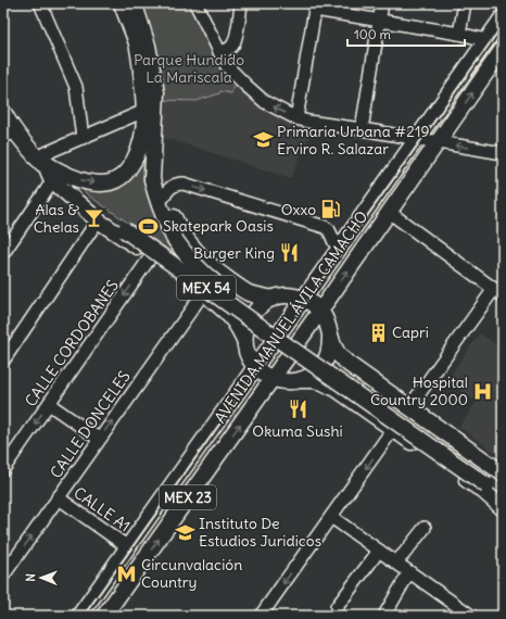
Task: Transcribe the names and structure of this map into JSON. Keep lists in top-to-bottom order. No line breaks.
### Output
{"streets":{"main road":["MEX 54","AVENIDA MANUEL ÁVILA CAMACHO","MEX 23"],"street":["CALLE CORDOBANES","CALLE DONCELES","CALLE A1"]},"crossings":[["MEX 54","CALLE CORDOBANES"],["MEX 54","CALLE DONCELES"],["AVENIDA MANUEL ÁVILA CAMACHO","CALLE A1"],["CALLE DONCELES","CALLE A1"]],"one_way":["CALLE DONCELES"],"parks":["Parque Hundido La Mariscala"],"places":{"school or university":["Primaria Urbana #219 Erviro R. Salazar","Instituto De Estudios Juridicos"],"fuel station":["Oxxo"],"bar":["Alas & Chelas"],"sports":["Skatepark Oasis"],"restaurant":["Burger King","Okuma Sushi"],"building":["Capri"],"hospital":["Hospital Country 2000"],"metro station":["Circunvalación Country"]},"scale_bar":"100 m","north":"left"}
